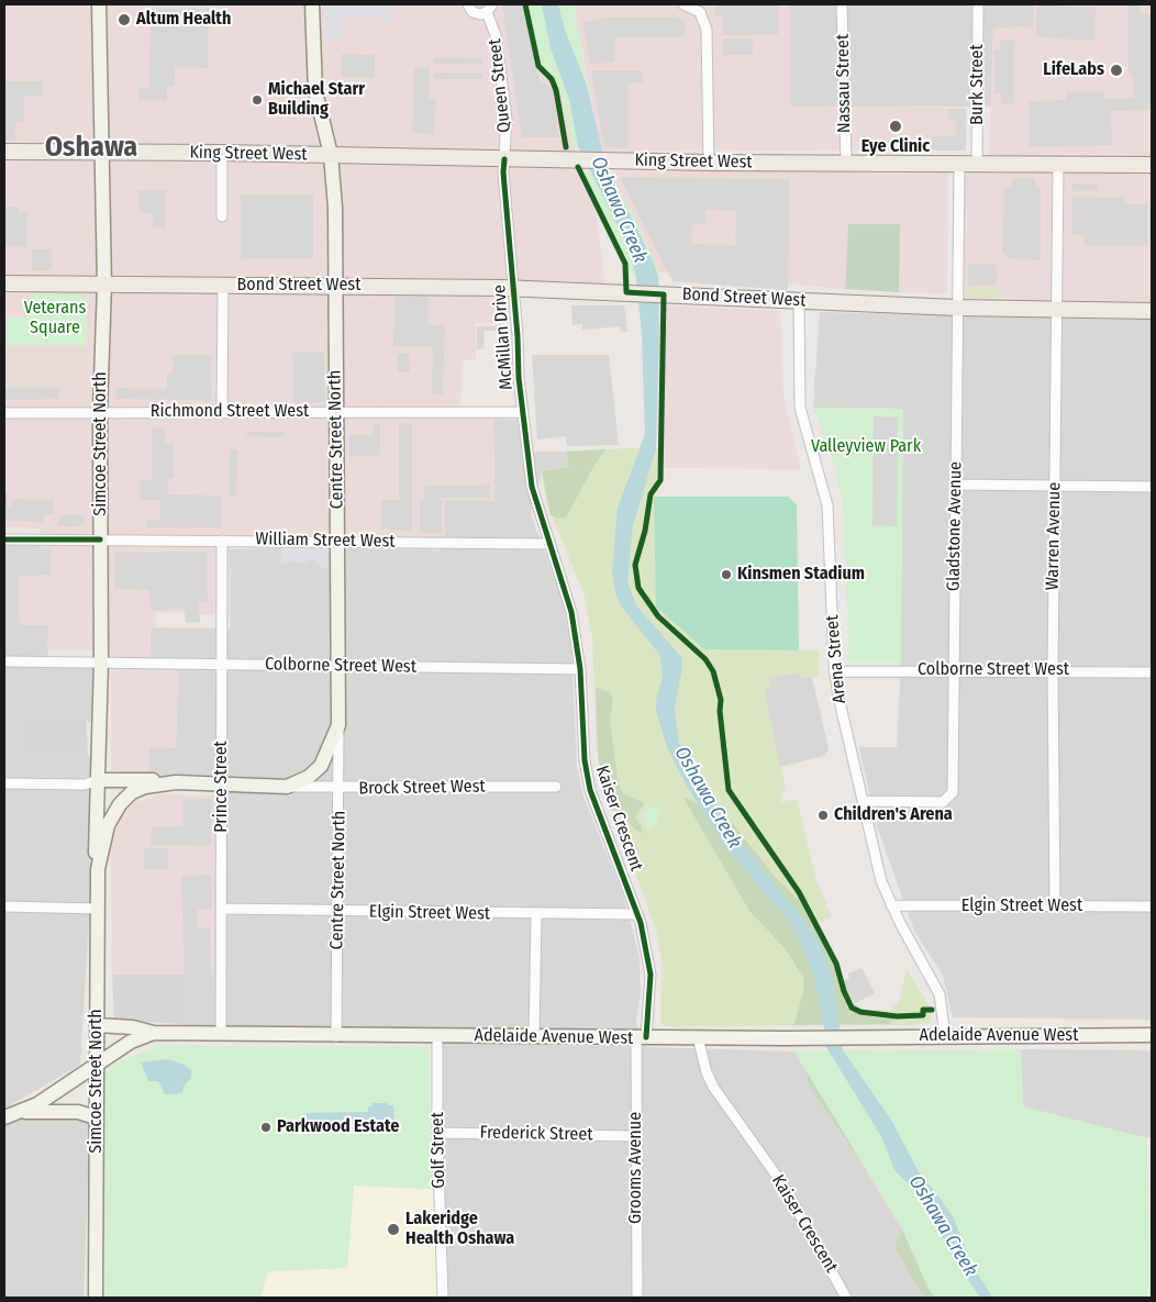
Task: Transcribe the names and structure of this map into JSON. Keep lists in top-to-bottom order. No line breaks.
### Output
{"streets":{"main road":["King Street West","Bond Street West","Centre Street North","Simcoe Street North","Brock Street West","Adelaide Avenue West"],"street":["Nassau Street","Burk Street","Queen Street","McMillan Drive","Richmond Street West","Gladstone Avenue","Warren Avenue","William Street West","Arena Street","Colborne Street West","Prince Street","Kaiser Crescent","Elgin Street West","Frederick Street","Golf Street","Grooms Avenue"]},"crossings":[["Nassau Street","King Street West"],["Burk Street","King Street West"],["Queen Street","King Street West"],["Queen Street","McMillan Drive"],["King Street West","McMillan Drive"],["King Street West","Centre Street North"],["King Street West","Simcoe Street North"],["King Street West","Gladstone Avenue"],["King Street West","Warren Avenue"],["Bond Street West","McMillan Drive"],["Bond Street West","Centre Street North"],["Bond Street West","Simcoe Street North"],["Bond Street West","Gladstone Avenue"],["Bond Street West","Warren Avenue"],["Bond Street West","Arena Street"],["McMillan Drive","Richmond Street West"],["McMillan Drive","William Street West"],["McMillan Drive","Kaiser Crescent"],["Richmond Street West","Centre Street North"],["Richmond Street West","Simcoe Street North"],["Centre Street North","William Street West"],["Centre Street North","Colborne Street West"],["Centre Street North","Brock Street West"],["Centre Street North","Elgin Street West"],["Centre Street North","Adelaide Avenue West"],["Simcoe Street North","William Street West"],["Simcoe Street North","Colborne Street West"],["Simcoe Street North","Brock Street West"],["Simcoe Street North","Adelaide Avenue West"],["Gladstone Avenue","Arena Street"],["Gladstone Avenue","Colborne Street West"],["Warren Avenue","Colborne Street West"],["Warren Avenue","Elgin Street West"],["William Street West","Prince Street"],["William Street West","Kaiser Crescent"],["Arena Street","Colborne Street West"],["Arena Street","Elgin Street West"],["Arena Street","Adelaide Avenue West"],["Colborne Street West","Prince Street"],["Colborne Street West","Kaiser Crescent"],["Prince Street","Brock Street West"],["Prince Street","Elgin Street West"],["Prince Street","Adelaide Avenue West"],["Kaiser Crescent","Elgin Street West"],["Kaiser Crescent","Adelaide Avenue West"],["Kaiser Crescent","Grooms Avenue"],["Adelaide Avenue West","Golf Street"],["Adelaide Avenue West","Grooms Avenue"],["Frederick Street","Golf Street"],["Frederick Street","Grooms Avenue"]],"districts":["Oshawa"],"water":["Oshawa Creek"],"parks":["Veterans Square","Valleyview Park"],"places":["Altum Health","LifeLabs","Michael Starr Building","Eye Clinic","Kinsmen Stadium","Children's Arena","Parkwood Estate","Lakeridge Health Oshawa"]}
